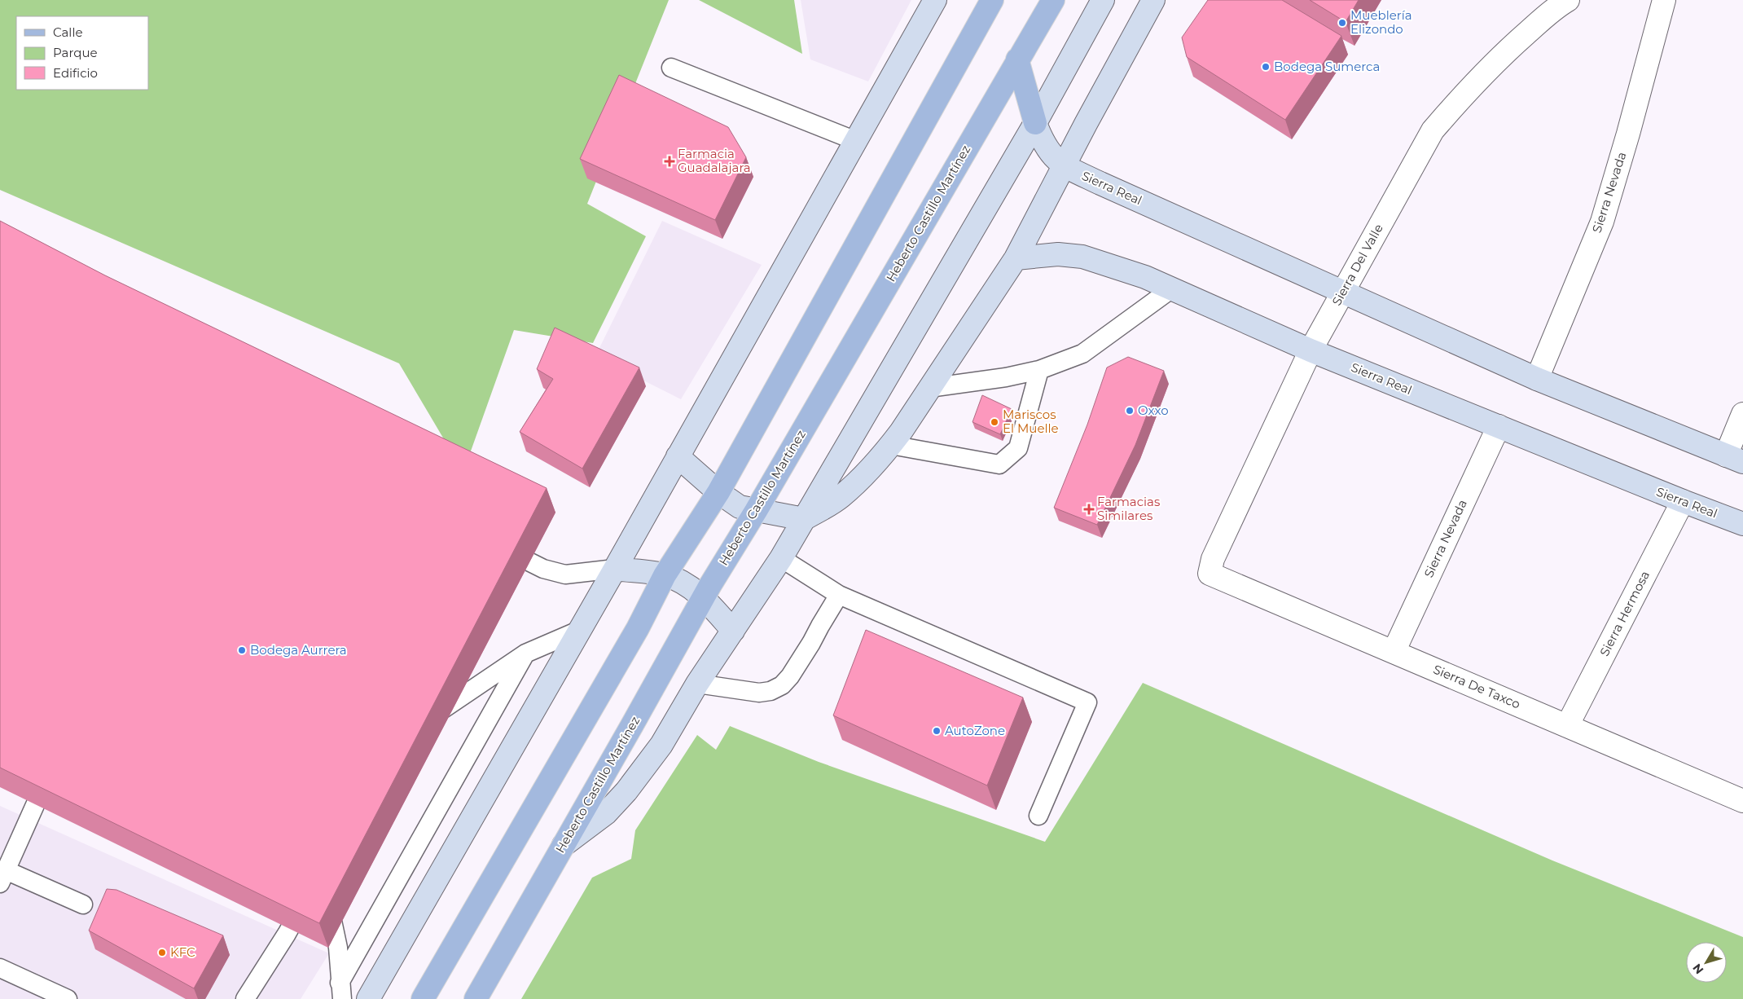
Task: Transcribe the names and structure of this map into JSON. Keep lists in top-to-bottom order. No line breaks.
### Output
{"streets":{"main road":["Heberto Castillo Martínez"],"street":["Sierra Real","Sierra Nevada","Sierra Del Valle","Sierra Hermosa","Sierra De Taxco"]},"crossings":[["Sierra Real","Sierra Nevada"],["Sierra Real","Sierra Del Valle"],["Sierra Real","Sierra Hermosa"],["Sierra Nevada","Sierra De Taxco"],["Sierra Del Valle","Sierra De Taxco"],["Sierra Hermosa","Sierra De Taxco"]],"places":{"other":["Mueblería Elizondo","Bodega Sumerca","Oxxo","Mariscos El Muelle","Bodega Aurrera","AutoZone","KFC"],"health":["Farmacia Guadalajara","Farmacias Similares"]},"legend":["Calle","Parque","Edificio"],"north":"bottom left"}
